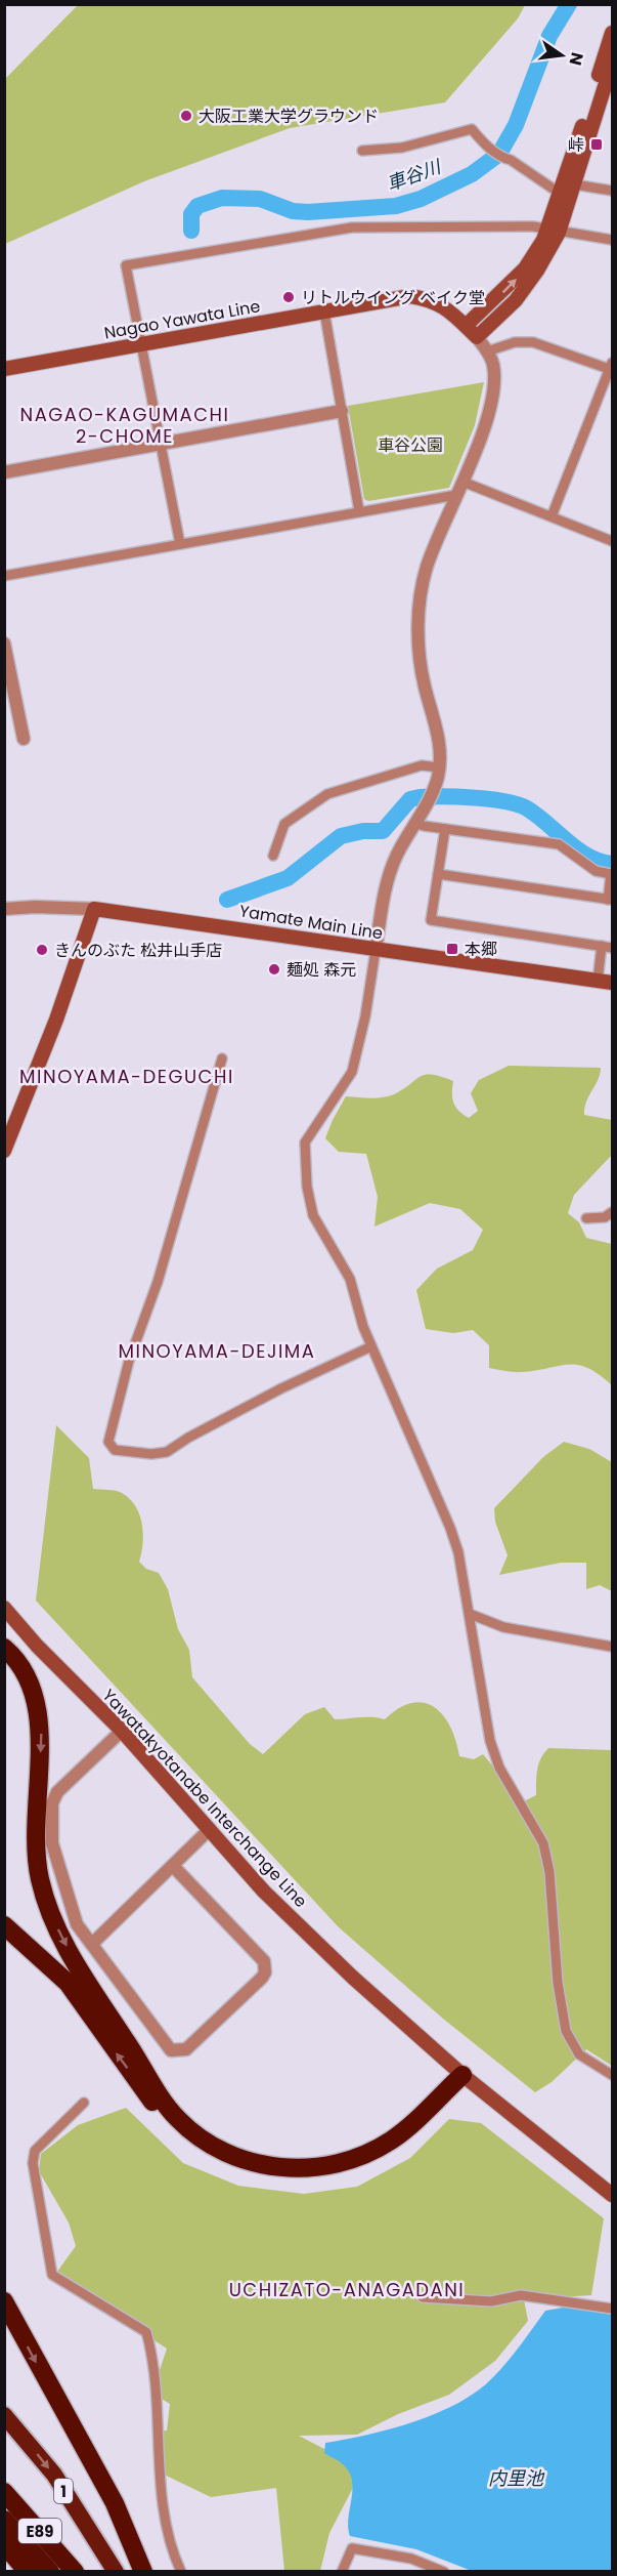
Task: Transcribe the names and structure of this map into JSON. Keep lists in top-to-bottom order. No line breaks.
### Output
{"streets":{"highway":["1","E89"],"main road":["Nagao Yawata Line","Yamate Main Line","Yawatakyotanabe Interchange Line"]},"districts":["NAGAO-KAGUMACHI 2-CHOME","MINOYAMA-DEGUCHI","MINOYAMA-DEJIMA","UCHIZATO-ANAGADANI"],"water":["車谷川","内里池"],"parks":["車谷公園"],"places":{"other":["大阪工業大学グラウンド","リトルウイング ベイク堂","きんのぶた 松井山手店","麺処 森元"],"transit":["峠","本郷"]},"north":"right"}
